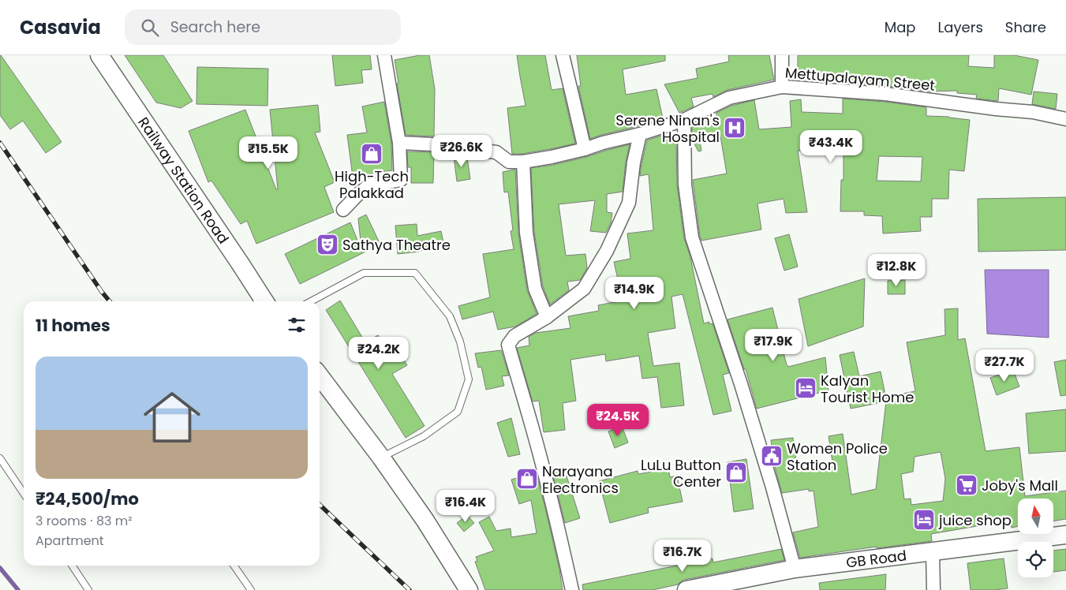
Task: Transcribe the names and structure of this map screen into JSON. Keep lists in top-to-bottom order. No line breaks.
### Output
{"streets":{"street":["Mettupalayam Street","Railway Station Road","GB Road"]},"places":{"hospital":["Serene Ninan's Hospital"],"shop":["High-Tech Palakkad","LuLu Button Center","Narayana Electronics"],"theatre":["Sathya Theatre"],"hotel":["Kalyan Tourist Home","juice shop"],"public building":["Women Police Station"],"supermarket":["Joby's Mall"]},"north":"top","page":{"header":"Casavia","search":"Search here","nav":["Map","Layers","Share"],"price":["₹43.4K","₹26.6K","₹15.5K","₹12.8K","₹14.9K","₹17.9K","₹24.2K","₹27.7K","₹24.5K","₹16.4K","₹16.7K"],"heading":"11 homes","list":[{"name":"₹24,500/mo","note":"3 rooms · 83 m² · Apartment"}]}}
